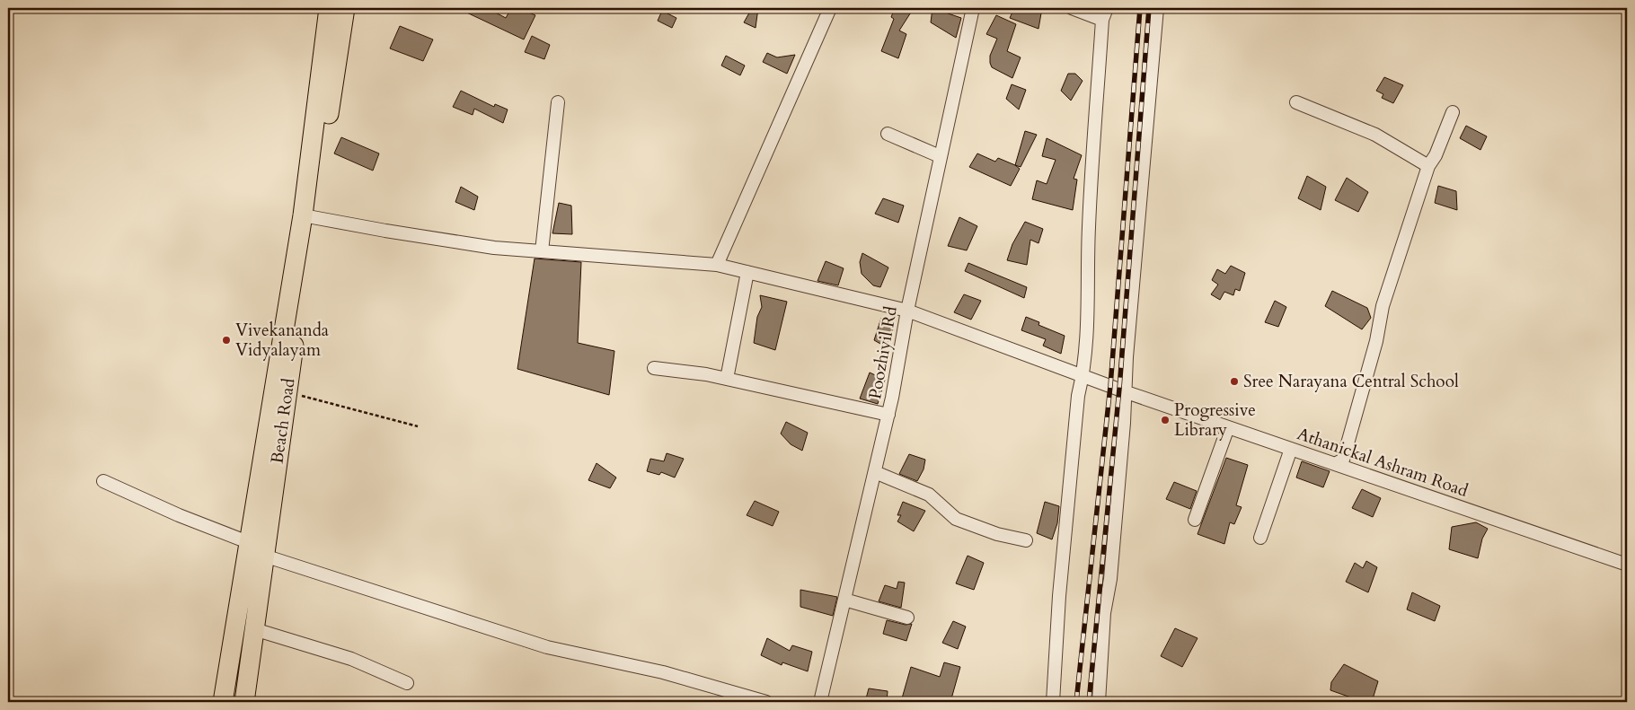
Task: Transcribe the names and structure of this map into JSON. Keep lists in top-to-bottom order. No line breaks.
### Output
{"streets":{"main road":["Beach Road"],"street":["Poozhiyil Rd","Athanickal Ashram Road"]},"crossings":[["Poozhiyil Rd","Athanickal Ashram Road"],["Beach Road","Athanickal Ashram Road"]],"places":["Vivekananda Vidyalayam","Sree Narayana Central School","Progressive Library"]}
